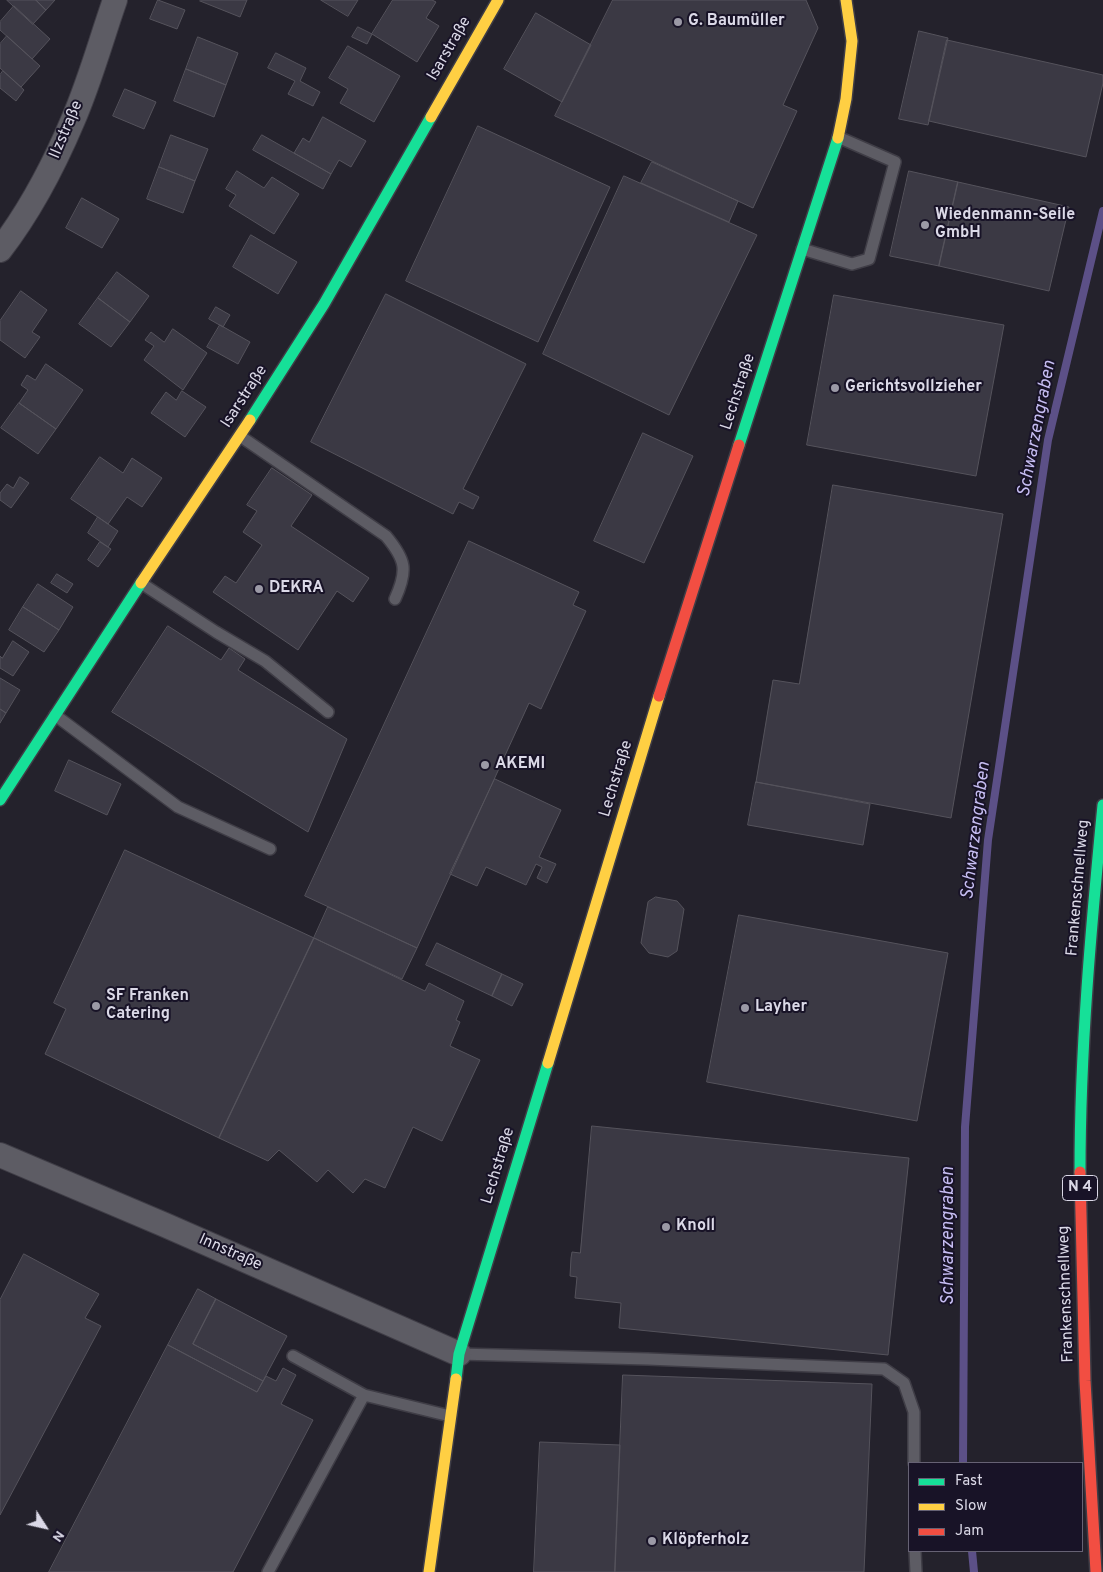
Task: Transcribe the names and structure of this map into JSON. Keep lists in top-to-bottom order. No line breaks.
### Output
{"streets":{"main road":["Isarstraße","Lechstraße","Frankenschnellweg","N 4"],"street":["Ilzstraße","Innstraße"]},"crossings":[["Lechstraße","Innstraße"]],"water":["Schwarzengraben"],"places":["G. Baumüller","Wiedenmann-Seile GmbH","Gerichtsvollzieher","DEKRA","AKEMI","SF Franken Catering","Layher","Knoll","Klöpferholz"],"legend":["Fast","Slow","Jam"],"north":"bottom right"}
